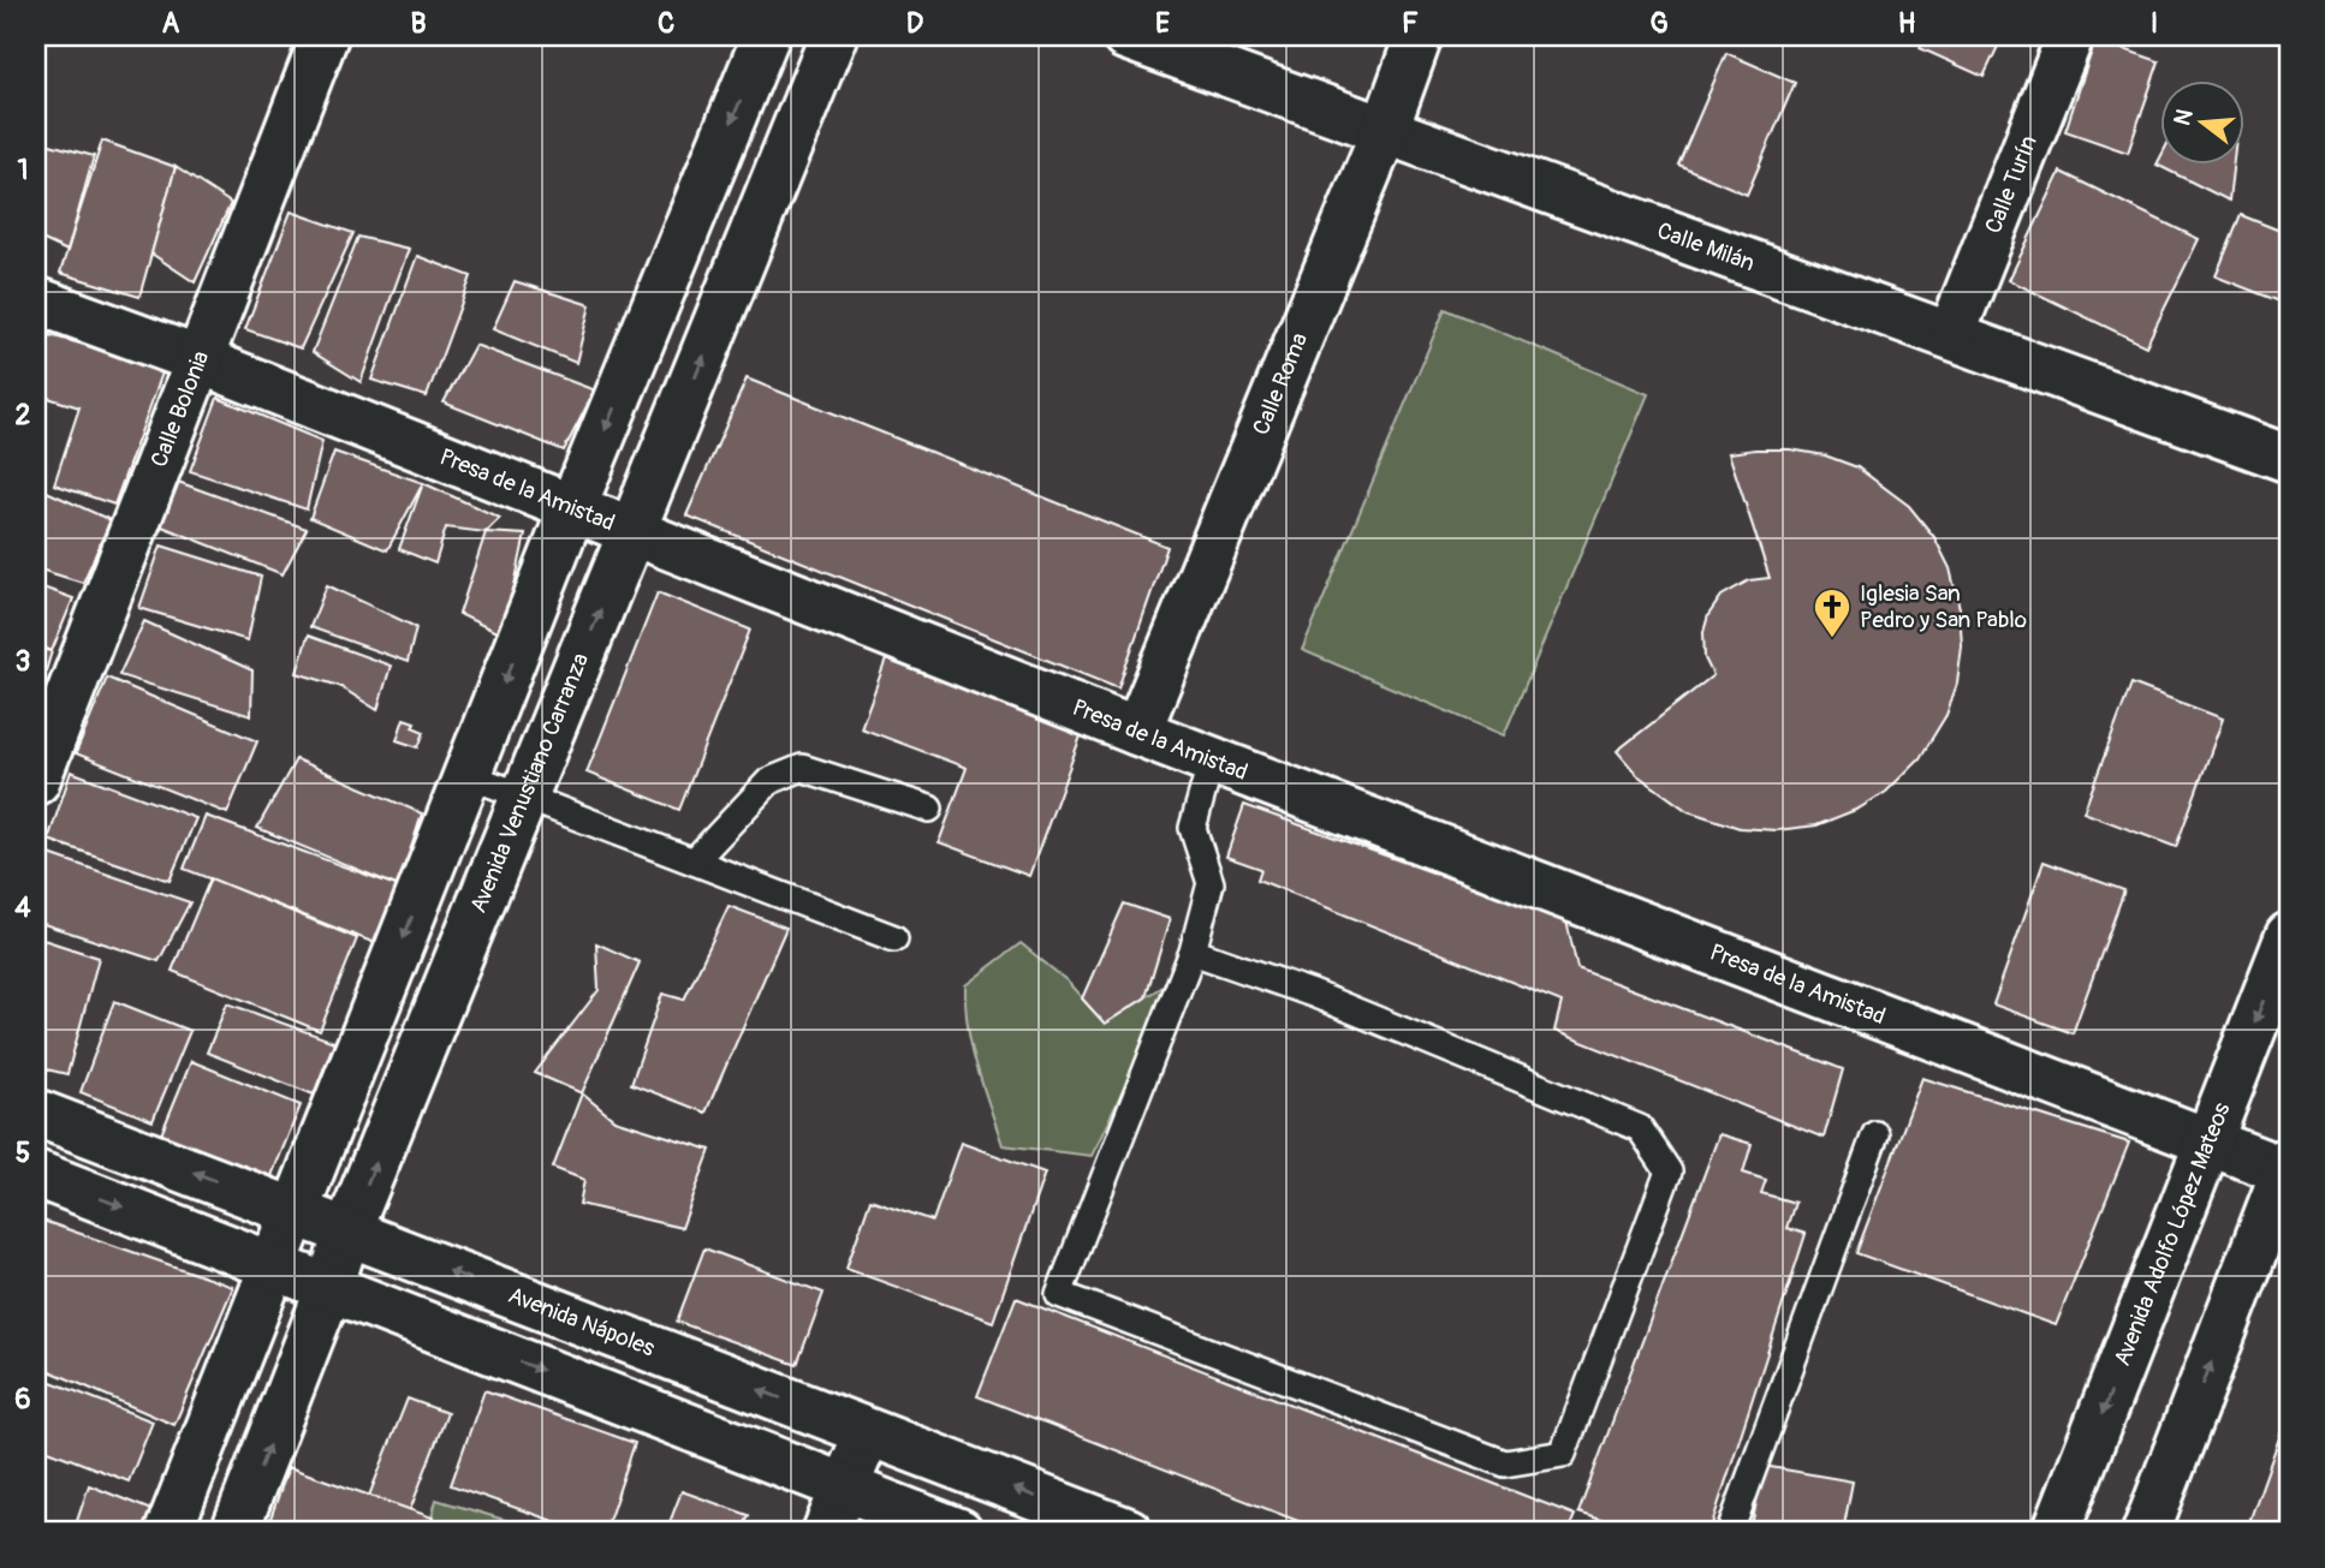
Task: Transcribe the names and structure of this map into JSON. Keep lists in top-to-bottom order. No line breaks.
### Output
{"streets":{"street":["Calle Turín","Calle Milán","Calle Roma","Calle Bolonia","Presa de la Amistad","Avenida Venustiano Carranza","Avenida Adolfo López Mateos","Avenida Nápoles"]},"crossings":[["Calle Turín","Calle Milán"],["Calle Milán","Calle Roma"],["Calle Roma","Presa de la Amistad"],["Calle Bolonia","Presa de la Amistad"],["Presa de la Amistad","Avenida Venustiano Carranza"],["Presa de la Amistad","Avenida Adolfo López Mateos"],["Avenida Venustiano Carranza","Avenida Nápoles"]],"places":{"church":["Iglesia San Pedro y San Pablo"]},"north":"left","grid":{"columns":["A","B","C","D","E","F","G","H","I"],"rows":["1","2","3","4","5","6"]}}
